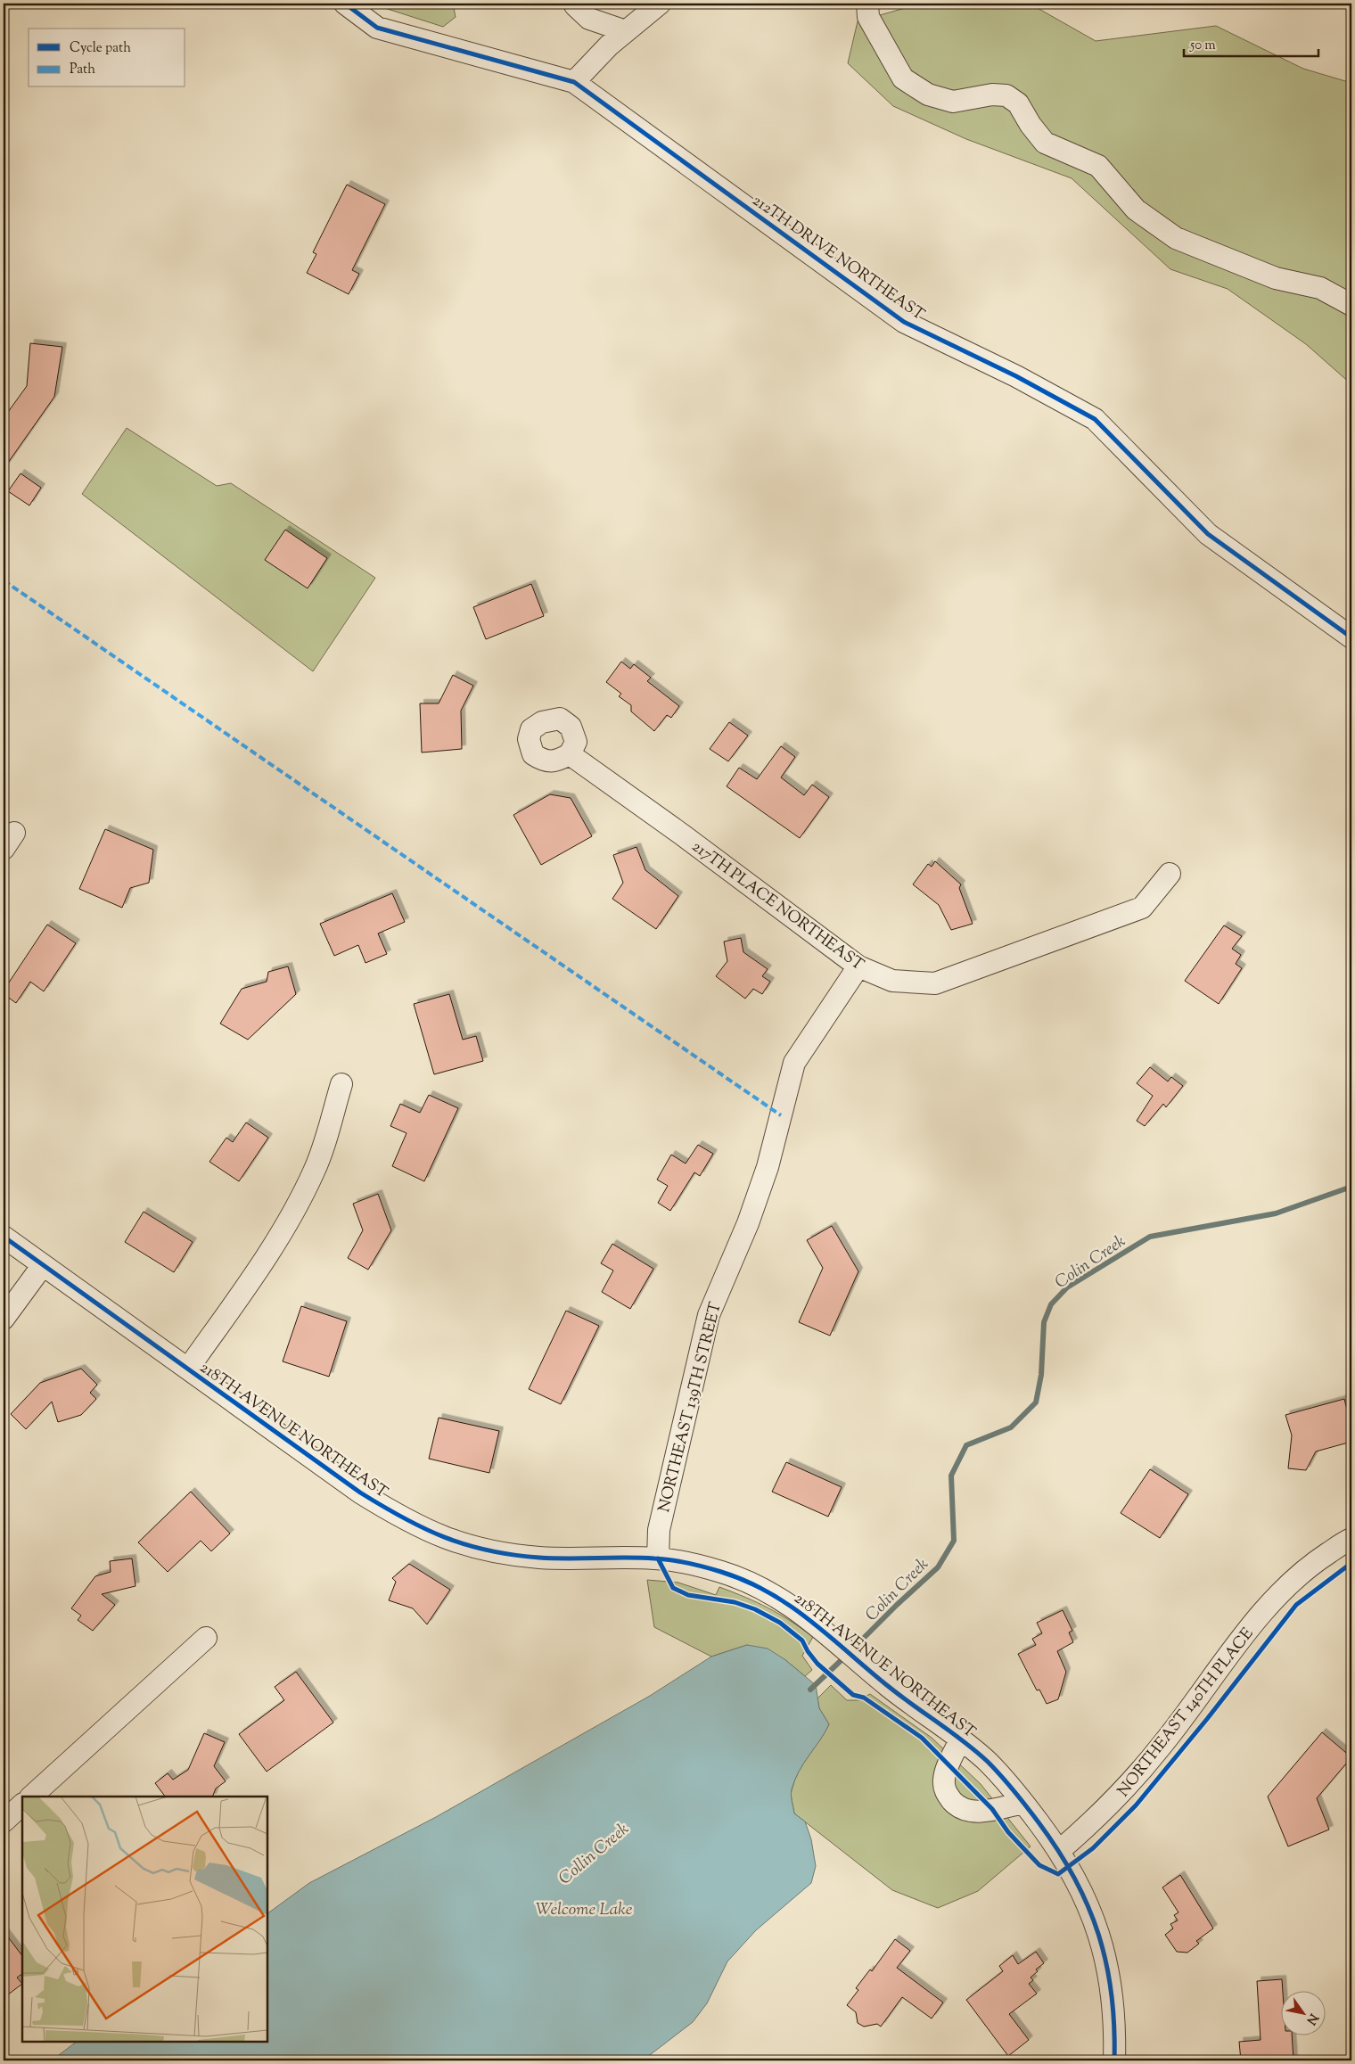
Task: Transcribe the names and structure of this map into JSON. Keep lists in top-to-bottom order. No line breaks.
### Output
{"streets":{"street":["212TH DRIVE NORTHEAST","217TH PLACE NORTHEAST","NORTHEAST 139TH STREET","218TH AVENUE NORTHEAST","NORTHEAST 140TH PLACE"]},"crossings":[["217TH PLACE NORTHEAST","NORTHEAST 139TH STREET"],["NORTHEAST 139TH STREET","218TH AVENUE NORTHEAST"],["218TH AVENUE NORTHEAST","NORTHEAST 140TH PLACE"]],"water":["Colin Creek","Collin Creek","Welcome Lake"],"legend":["Cycle path","Path"],"scale_bar":"50 m","north":"bottom right"}
